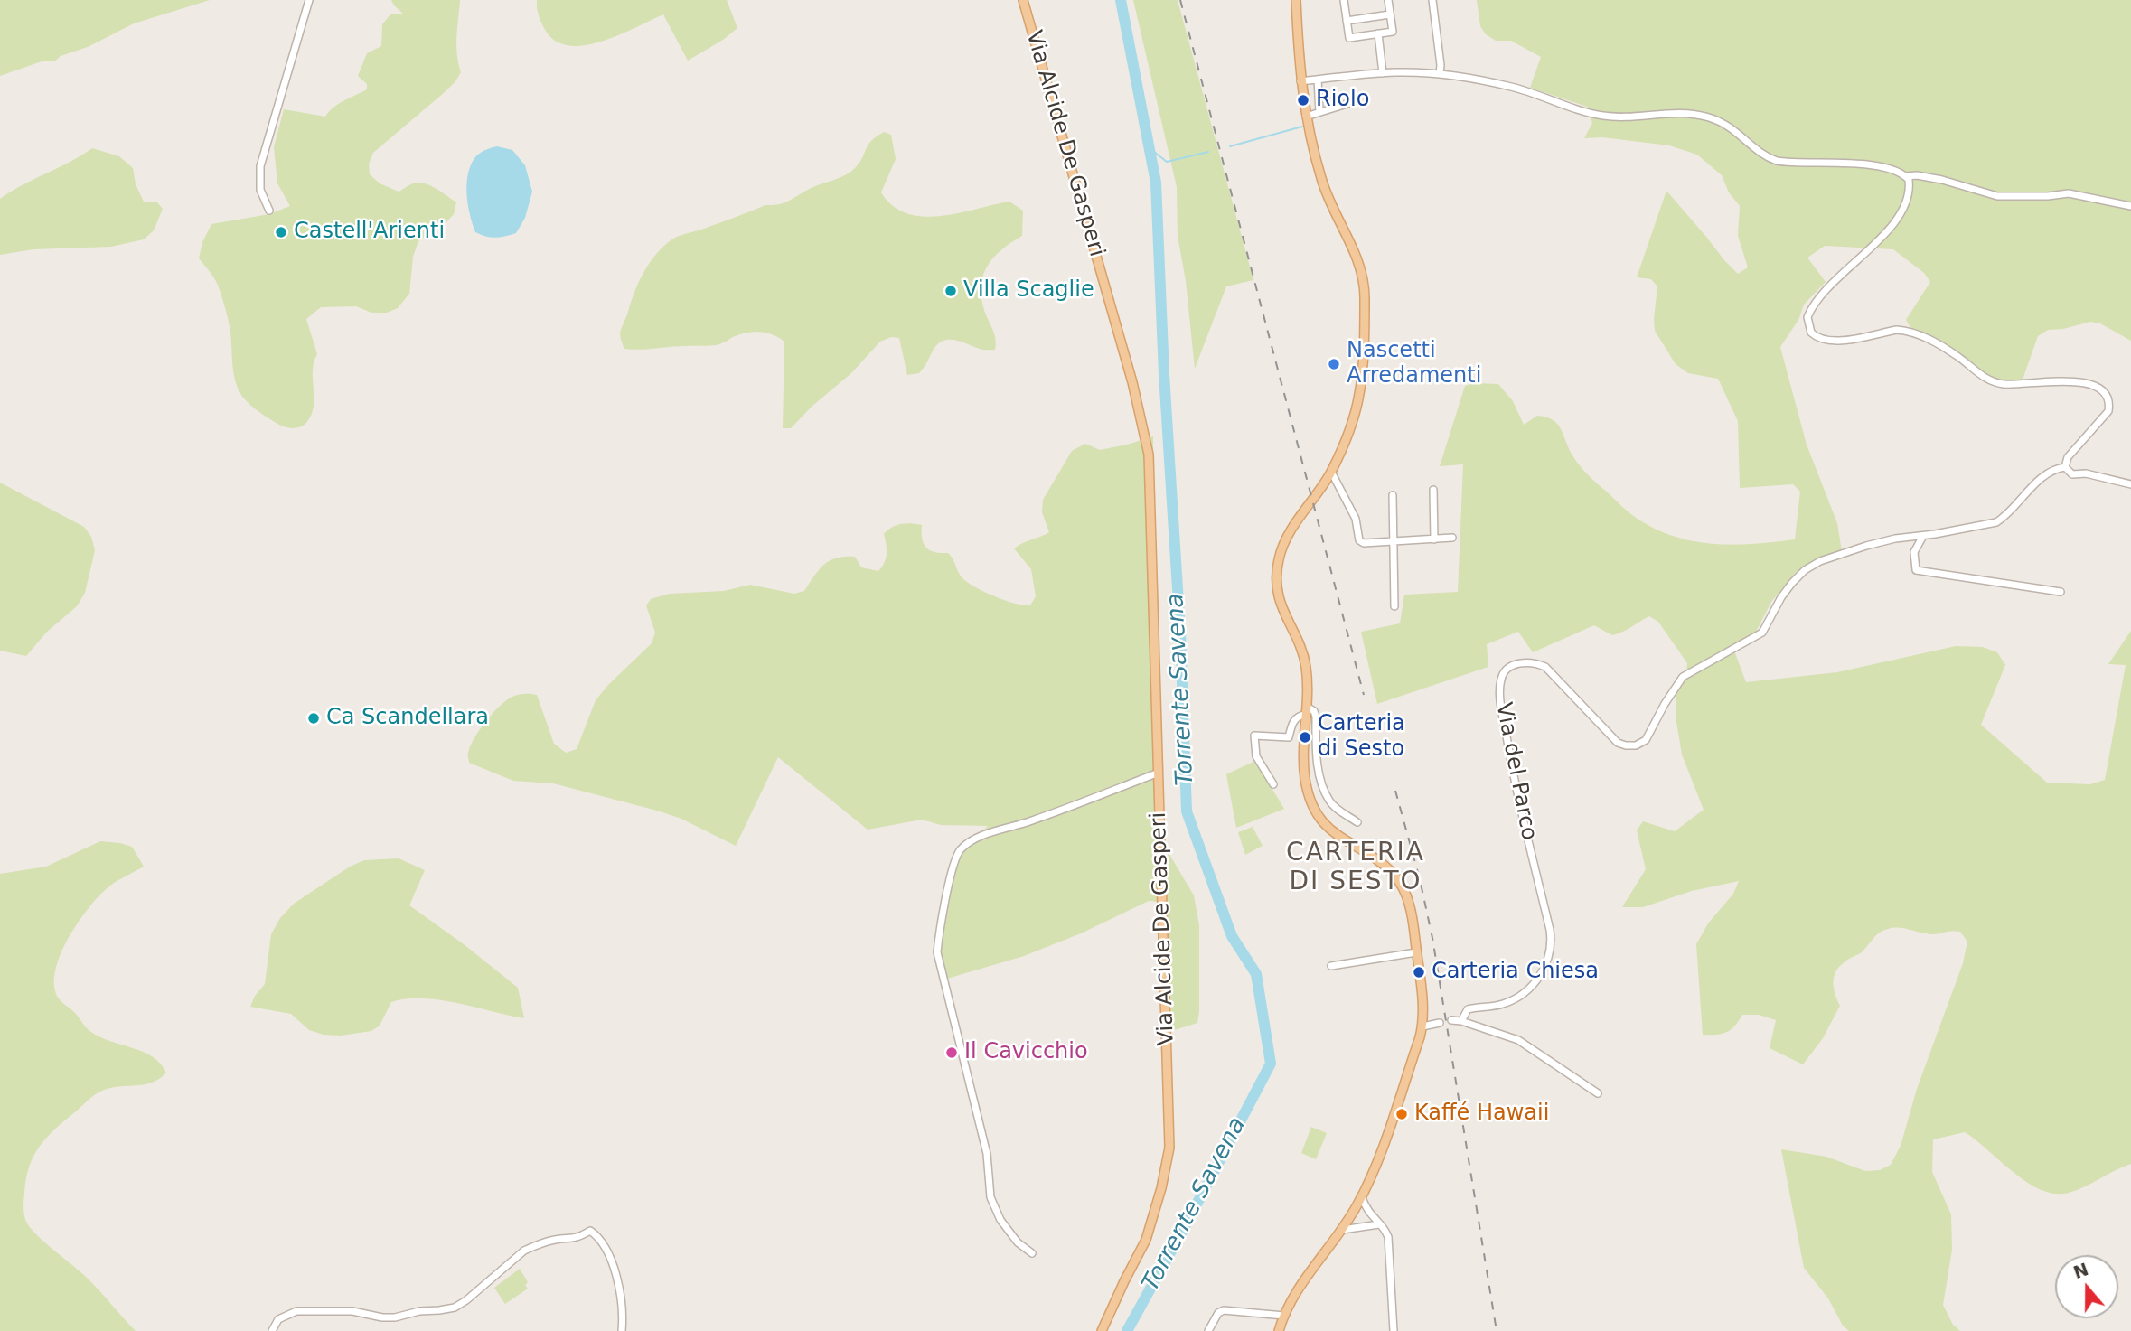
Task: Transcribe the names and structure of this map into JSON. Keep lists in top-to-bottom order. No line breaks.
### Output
{"streets":{"main road":["Via Alcide De Gasperi"],"street":["Via del Parco"]},"districts":["CARTERIA DI SESTO"],"water":["Torrente Savena"],"places":["Riolo","Castell'Arienti","Villa Scaglie","Nascetti Arredamenti","Ca Scandellara","Carteria di Sesto","Carteria Chiesa","Il Cavicchio","Kaffé Hawaii"],"north":"top"}
